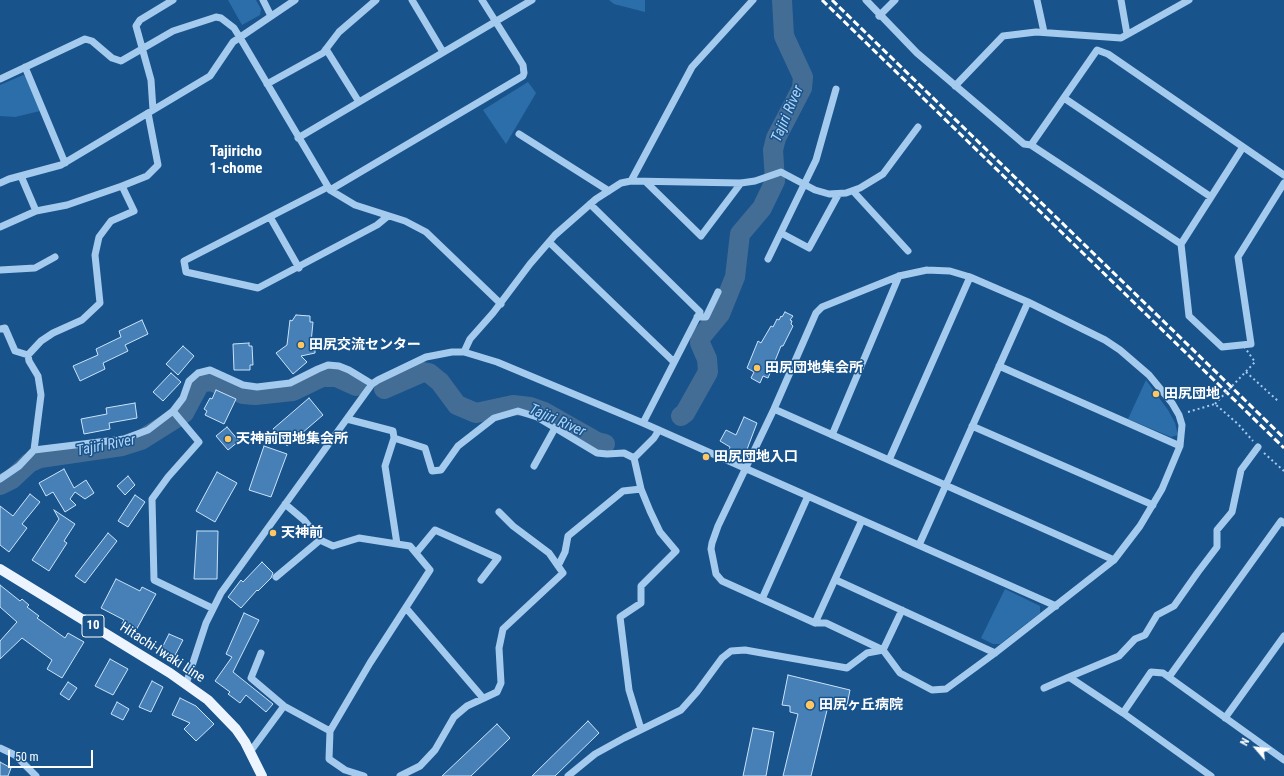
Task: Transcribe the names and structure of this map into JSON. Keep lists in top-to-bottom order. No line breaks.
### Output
{"streets":{"main road":["10","Hitachi-Iwaki Line"]},"districts":["Tajiricho 1-chome"],"water":["Tajiri River"],"places":["田尻交流センター","田尻団地集会所","田尻団地","天神前団地集会所","田尻団地入口","天神前","田尻ヶ丘病院"],"scale_bar":"50 m","north":"top left"}
